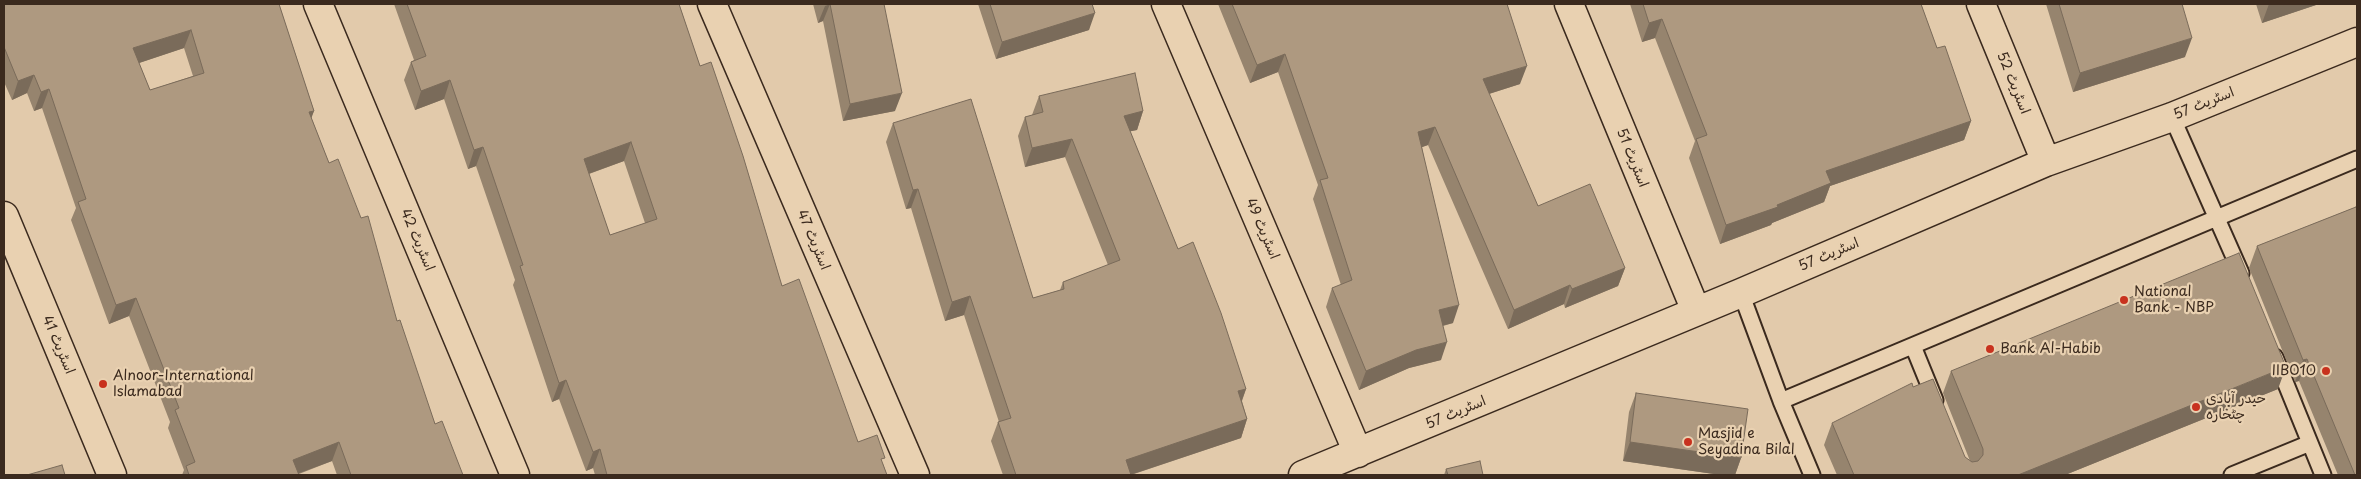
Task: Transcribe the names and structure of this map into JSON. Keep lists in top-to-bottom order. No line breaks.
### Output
{"streets":{"street":["اسٹریٹ 52","اسٹریٹ 57","اسٹریٹ 51","اسٹریٹ 49","اسٹریٹ 42","اسٹریٹ 47","اسٹریٹ 41"]},"crossings":[["اسٹریٹ 52","اسٹریٹ 57"],["اسٹریٹ 57","اسٹریٹ 51"],["اسٹریٹ 57","اسٹریٹ 49"]],"places":["National Bank - NBP","Bank Al-Habib","IIB010","Alnoor-International Islamabad","حیدر آبادی چٹخارہ","Masjid e Seyadina Bilal"]}
